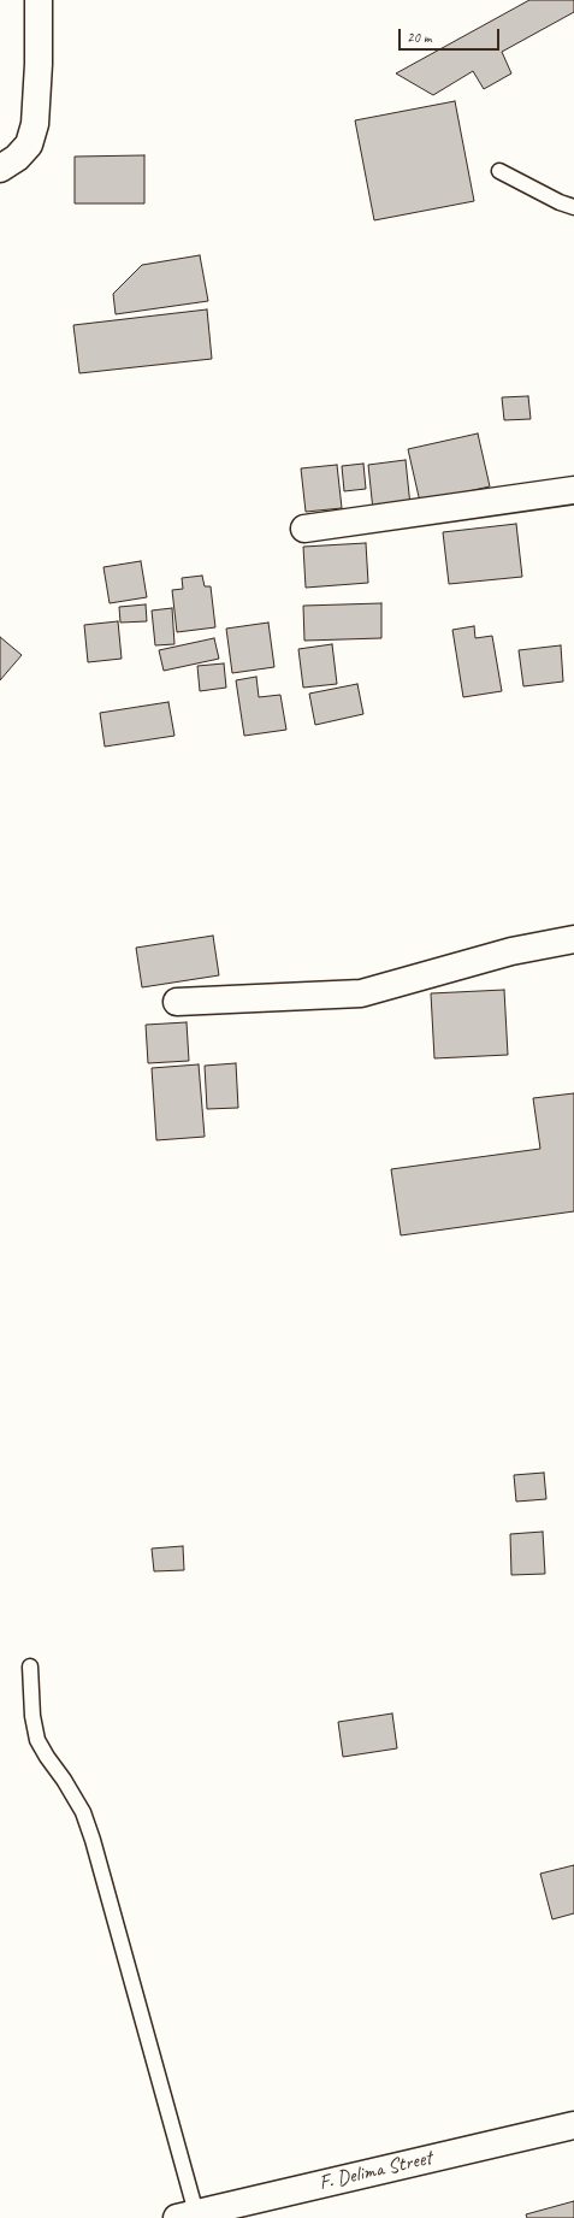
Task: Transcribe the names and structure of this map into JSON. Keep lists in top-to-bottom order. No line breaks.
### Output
{"streets":{"street":["F. Delima Street"]},"scale_bar":"20 m"}
